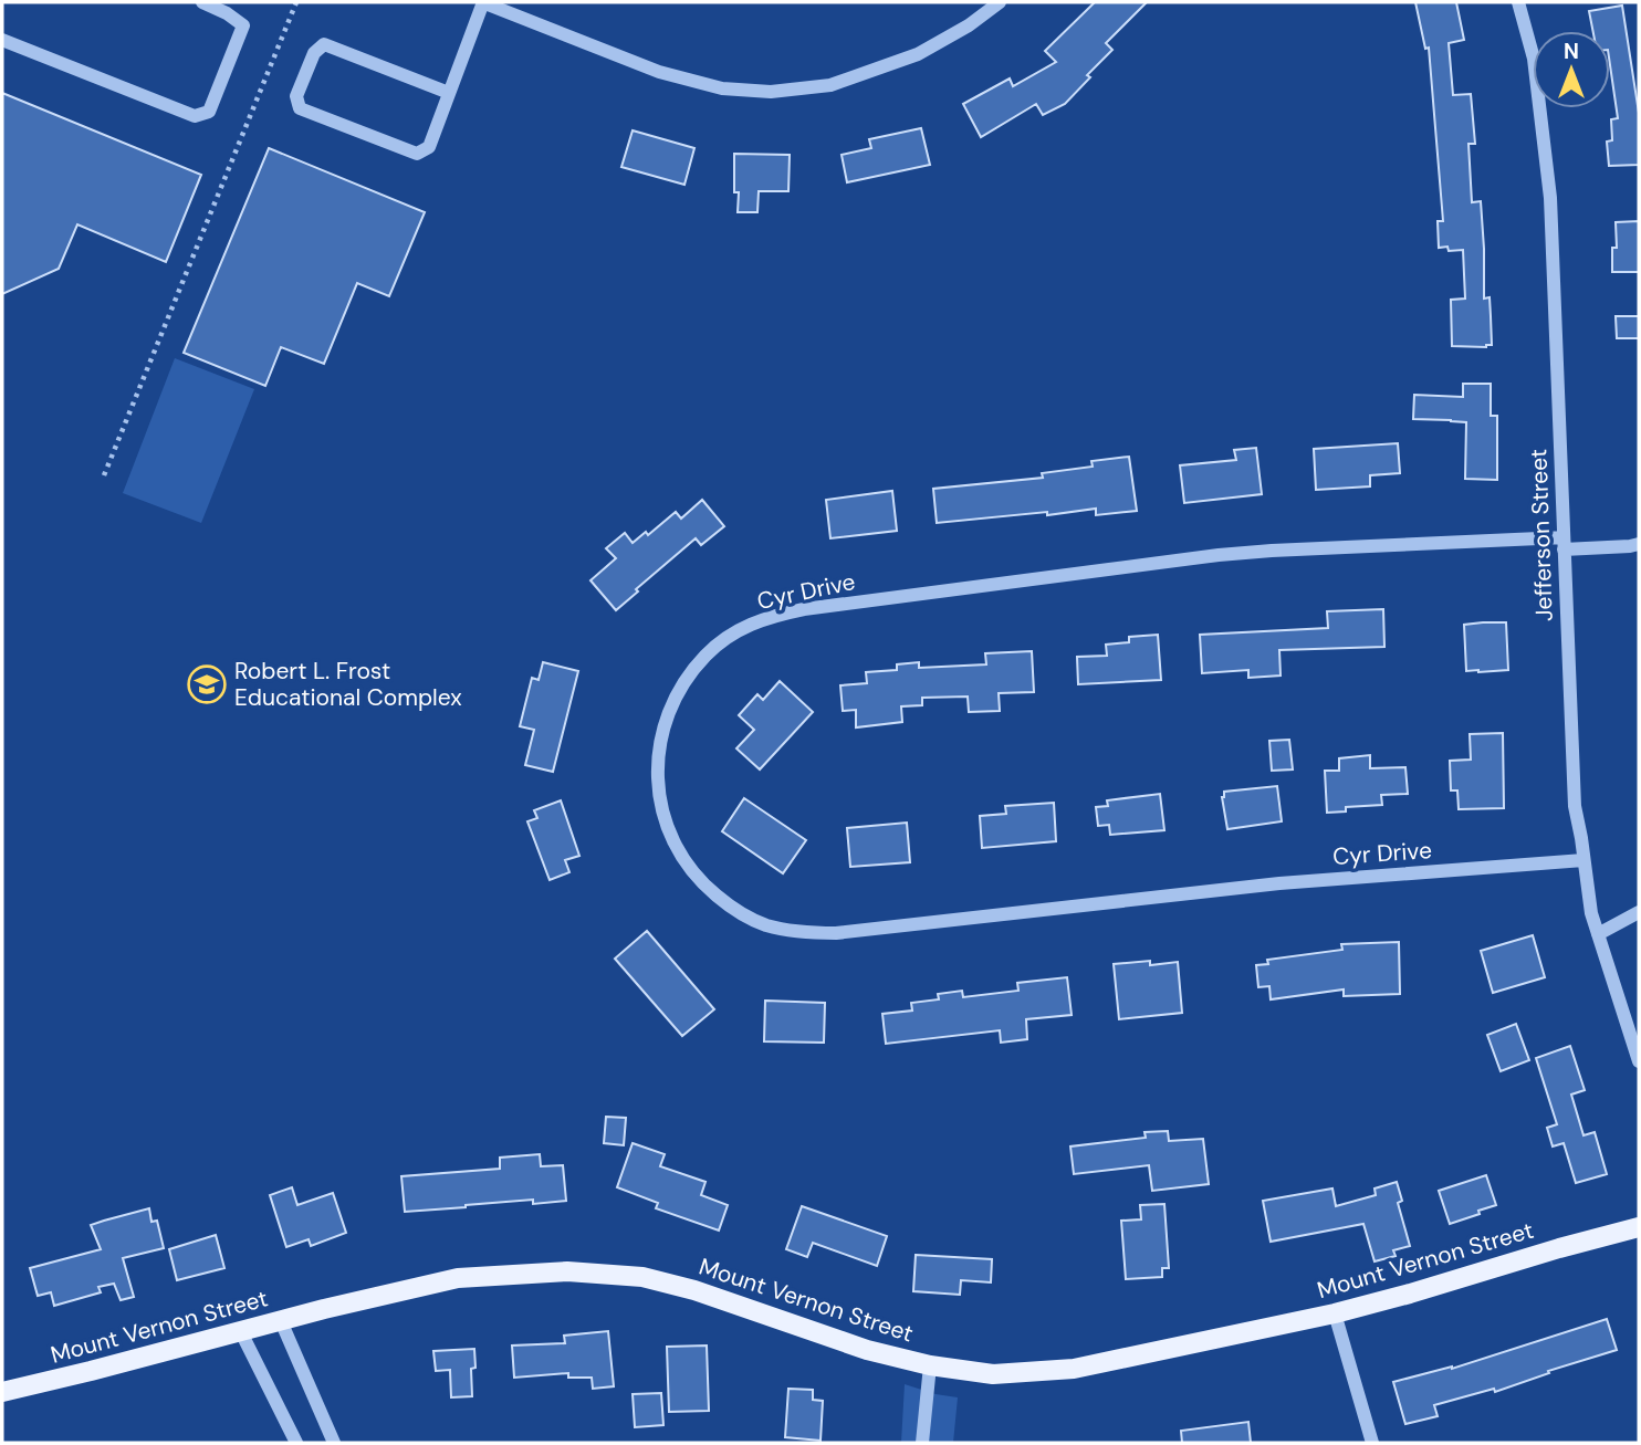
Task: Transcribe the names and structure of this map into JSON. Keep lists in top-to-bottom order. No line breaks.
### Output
{"streets":{"main road":["Mount Vernon Street"],"street":["Jefferson Street","Cyr Drive"]},"crossings":[["Jefferson Street","Cyr Drive"]],"places":{"school or university":["Robert L. Frost Educational Complex"]},"north":"top"}
